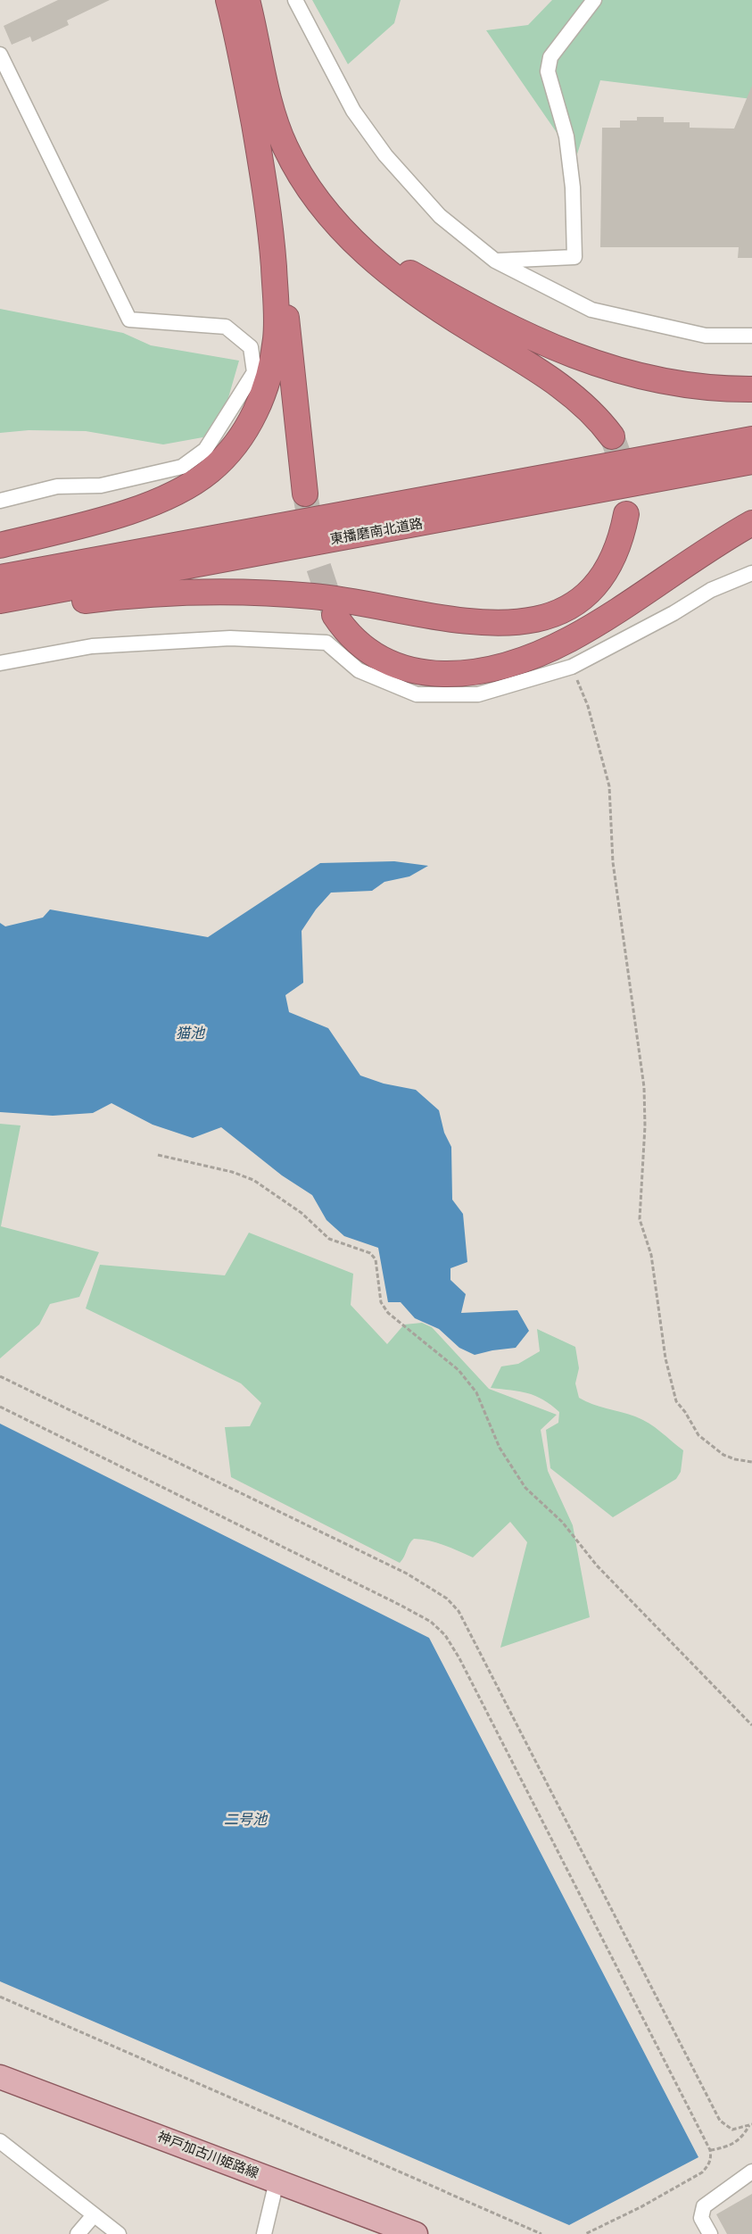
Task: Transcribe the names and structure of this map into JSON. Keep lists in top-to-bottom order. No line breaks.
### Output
{"streets":{"highway":["東播磨南北道路"],"main road":["神戸加古川姫路線"]},"water":["猫池","二号池"]}
